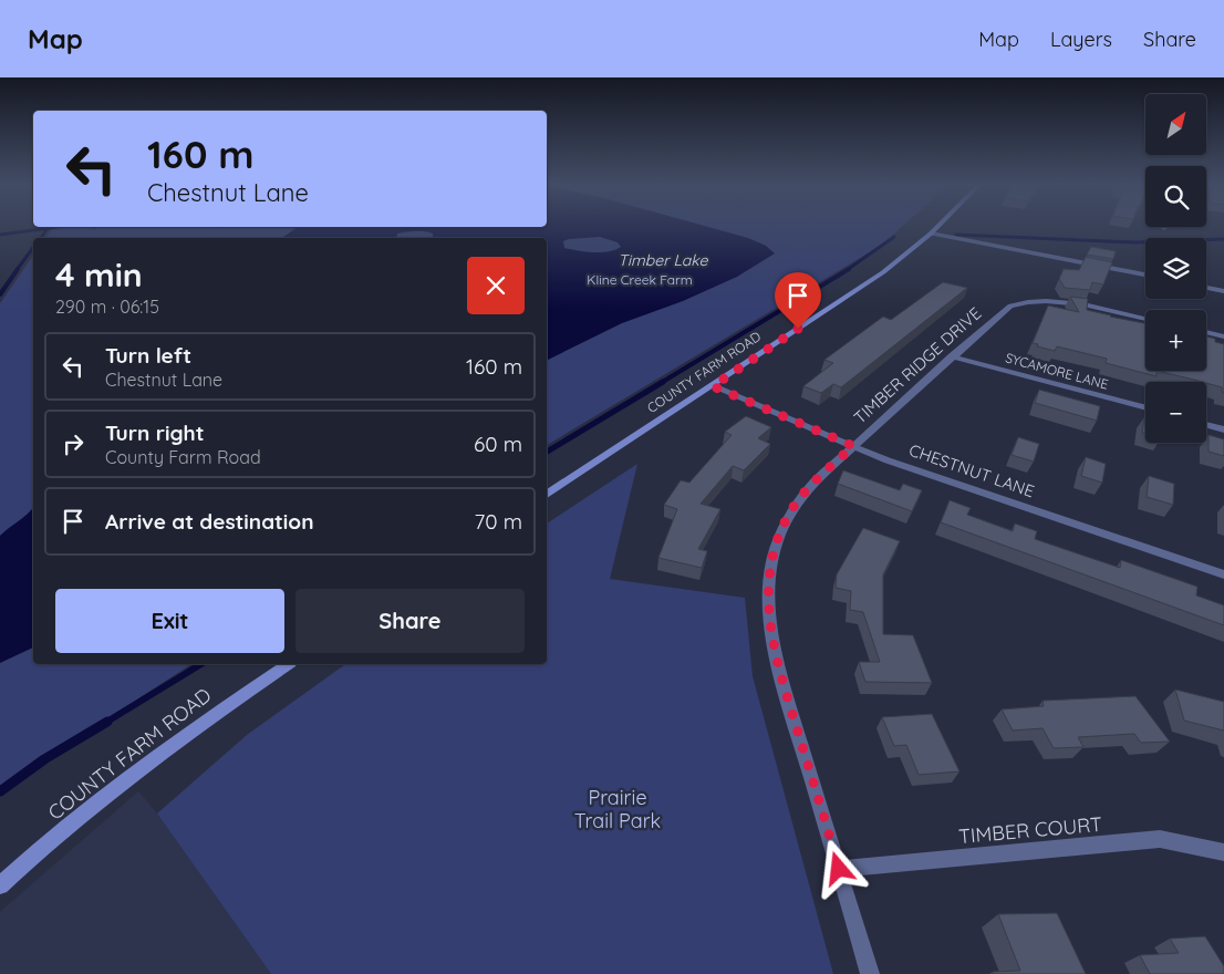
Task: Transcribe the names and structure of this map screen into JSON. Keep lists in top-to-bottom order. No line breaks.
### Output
{"streets":{"main road":["COUNTY FARM ROAD"],"street":["TIMBER RIDGE DRIVE","SYCAMORE LANE","CHESTNUT LANE","TIMBER COURT"]},"crossings":[["TIMBER RIDGE DRIVE","SYCAMORE LANE"],["TIMBER RIDGE DRIVE","CHESTNUT LANE"],["TIMBER RIDGE DRIVE","TIMBER COURT"],["COUNTY FARM ROAD","CHESTNUT LANE"]],"water":["Timber Lake"],"parks":["Kline Creek Farm","Prairie Trail Park"],"north":"top right","page":{"header":"Map","nav":["Map","Layers","Share"],"map_buttons":["+","−"],"turn":["160 m","Chestnut Lane"],"heading":["4 min","290 m · 06:15"],"list":[{"name":"Turn left","note":"Chestnut Lane","value":"160 m"},{"name":"Turn right","note":"County Farm Road","value":"60 m"},{"name":"Arrive at destination","value":"70 m"}],"buttons":["Exit","Share"]}}
